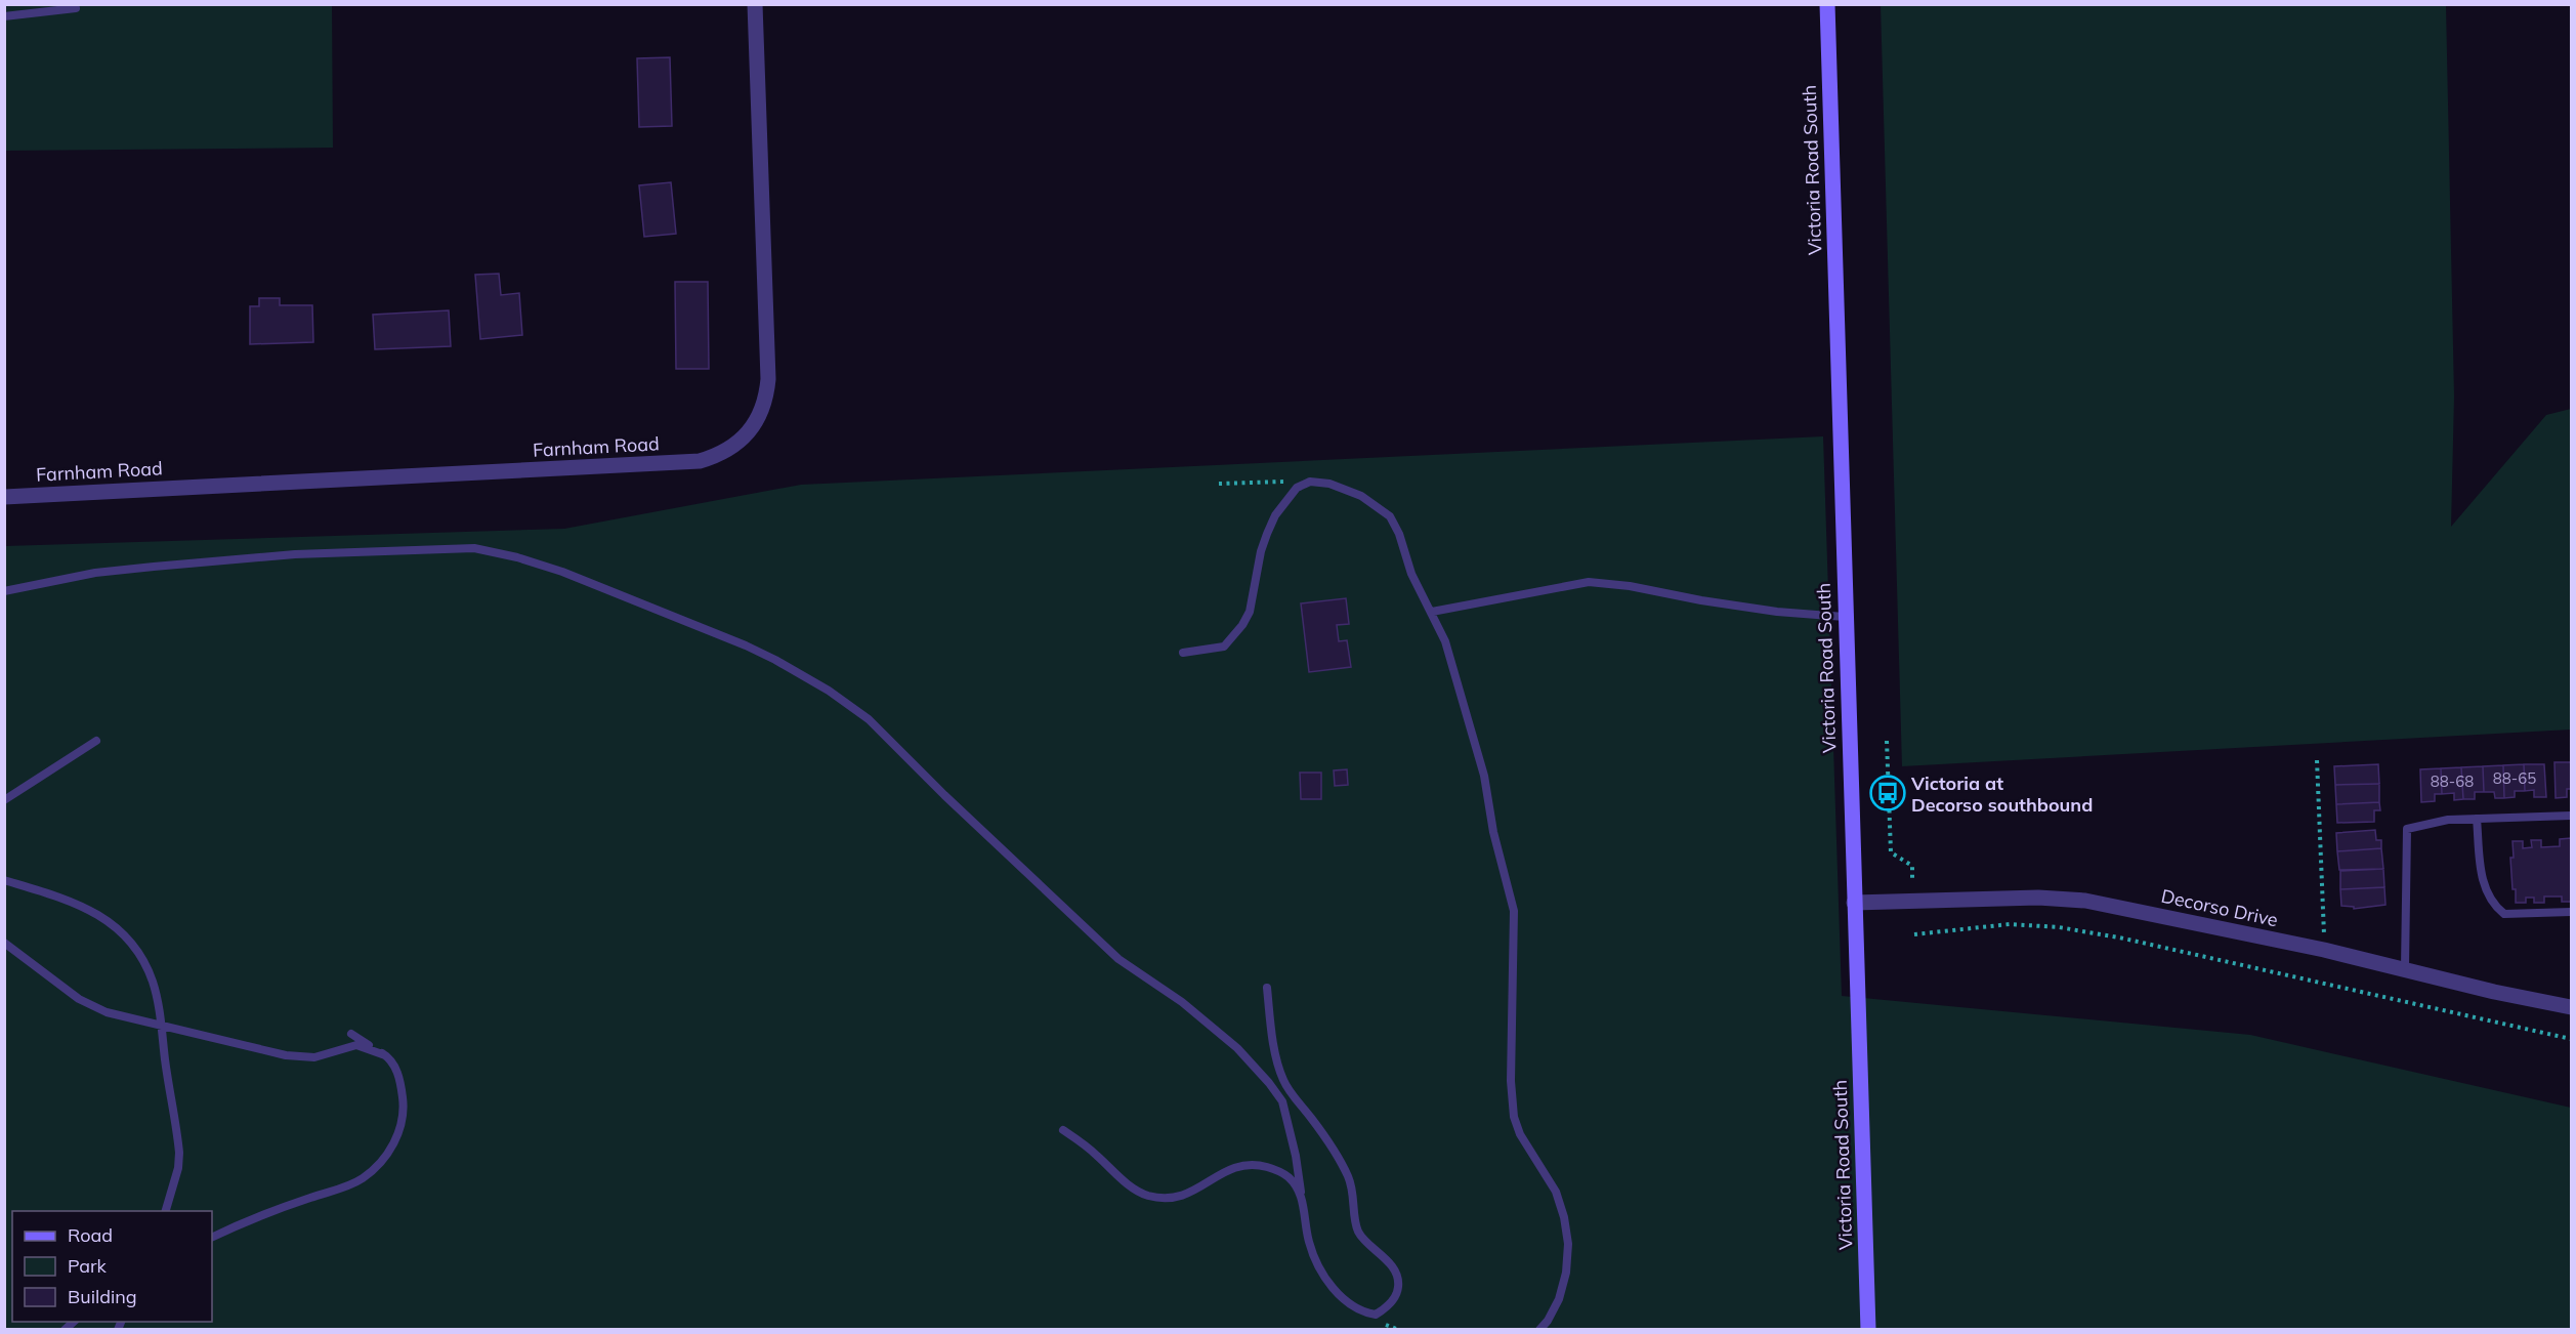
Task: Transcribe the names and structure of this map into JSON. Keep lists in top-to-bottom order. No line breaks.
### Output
{"streets":{"main road":["Victoria Road South"],"street":["Farnham Road","Decorso Drive"]},"crossings":[["Victoria Road South","Decorso Drive"]],"places":{"bus stop":["Victoria at Decorso southbound"]},"house_numbers":["88-65","88-68"],"legend":["Road","Park","Building"]}
